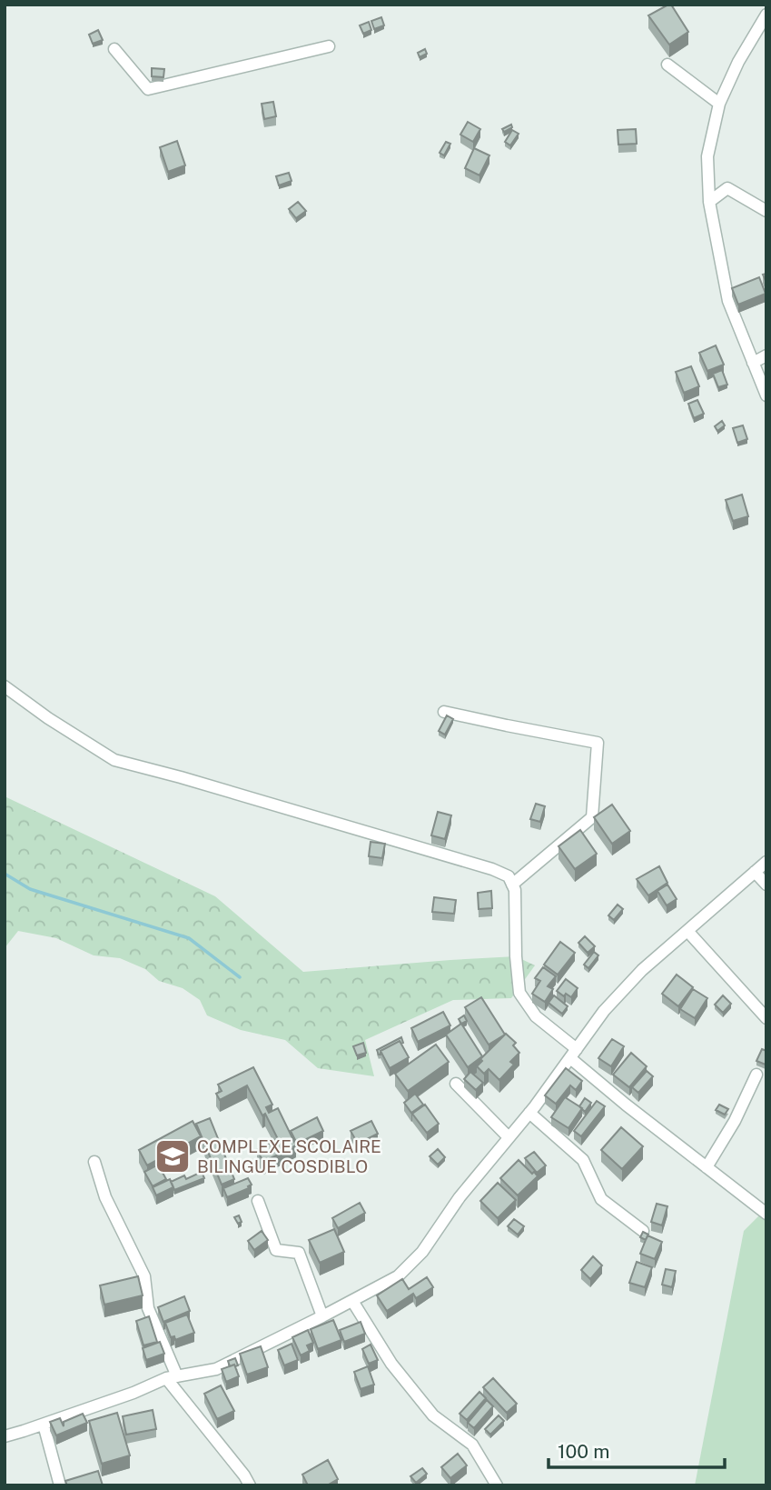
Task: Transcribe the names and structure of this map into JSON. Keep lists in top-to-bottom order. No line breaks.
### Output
{"places":{"school or university":["COMPLEXE SCOLAIRE BILINGUE COSDIBLO"]},"scale_bar":"100 m"}
